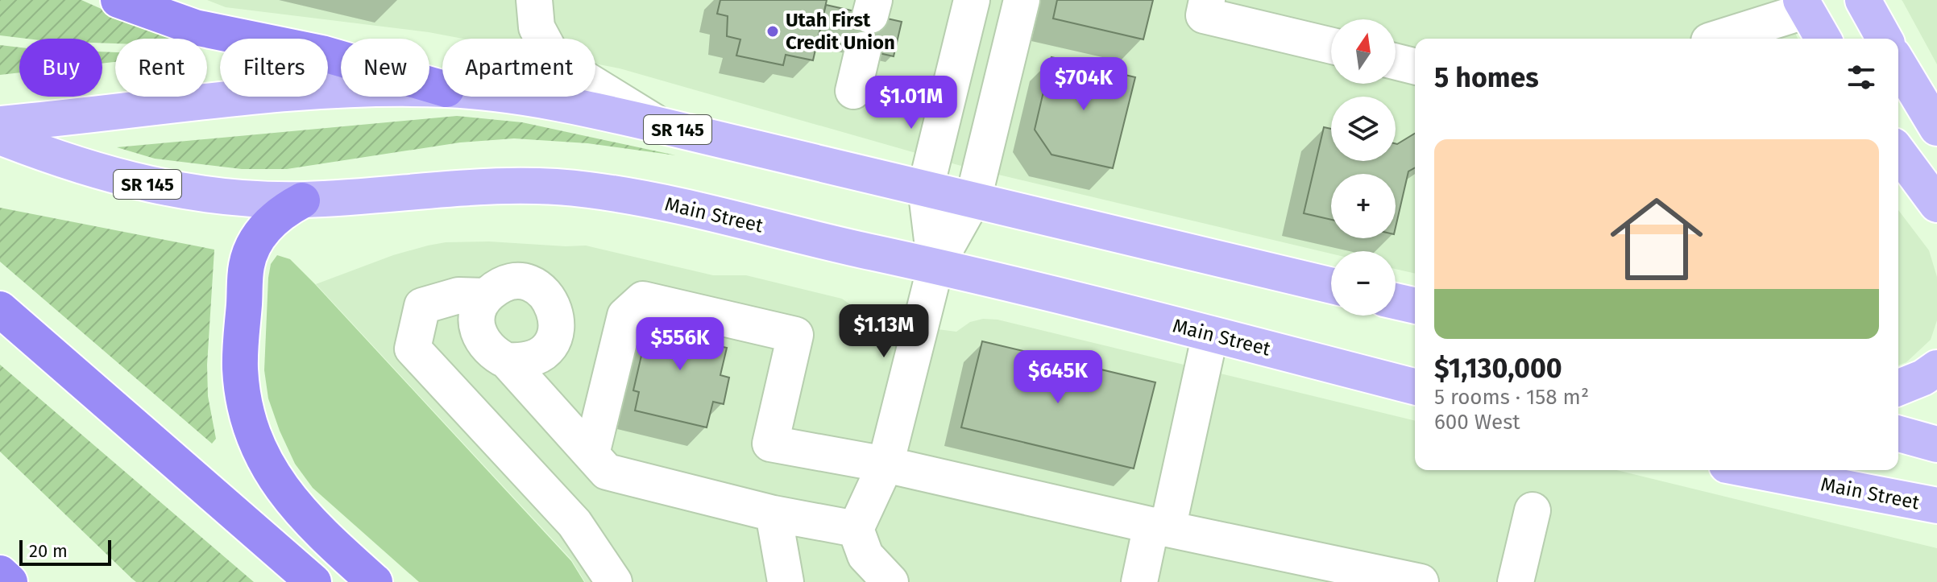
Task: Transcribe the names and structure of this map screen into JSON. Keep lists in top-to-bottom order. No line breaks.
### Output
{"streets":{"main road":["SR 145","Main Street"]},"places":["Utah First Credit Union"],"scale_bar":"20 m","north":"top","page":{"map_buttons":["+","−"],"chip":["Buy","Rent","Filters","New","Apartment"],"heading":"5 homes","price":["$704K","$1.01M","$1.13M","$556K","$645K"],"list":[{"name":"$1,130,000","note":"5 rooms · 158 m² · 600 West"}],"scale":"20 m"}}
